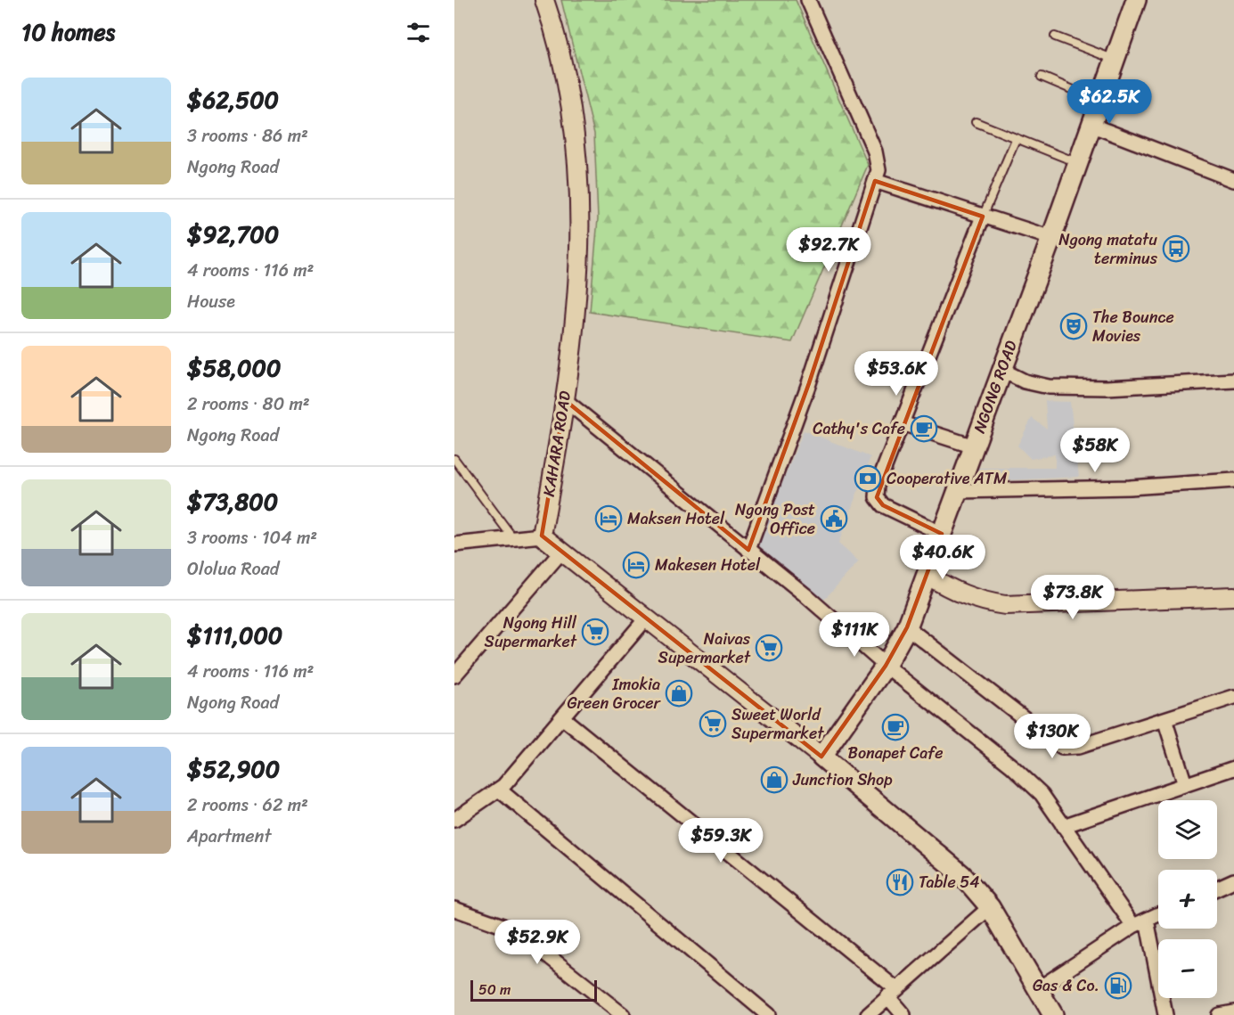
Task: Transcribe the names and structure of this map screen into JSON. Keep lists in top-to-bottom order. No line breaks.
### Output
{"streets":{"main road":["NGONG ROAD"],"street":["KAHARA ROAD"]},"places":{"bus stop":["Ngong matatu terminus"],"theatre":["The Bounce Movies"],"cafe":["Cathy's Cafe","Bonapet Cafe"],"bank":["Cooperative ATM"],"hotel":["Maksen Hotel","Makesen Hotel"],"public building":["Ngong Post Office"],"supermarket":["Ngong Hill Supermarket","Naivas Supermarket","Sweet World Supermarket"],"shop":["Imokia Green Grocer","Junction Shop"],"restaurant":["Table 54"],"fuel station":["Gas & Co."]},"scale_bar":"50 m","page":{"heading":"10 homes","list":[{"name":"$62,500","note":"3 rooms · 86 m² · Ngong Road"},{"name":"$92,700","note":"4 rooms · 116 m² · House"},{"name":"$58,000","note":"2 rooms · 80 m² · Ngong Road"},{"name":"$73,800","note":"3 rooms · 104 m² · Ololua Road"},{"name":"$111,000","note":"4 rooms · 116 m² · Ngong Road"},{"name":"$52,900","note":"2 rooms · 62 m² · Apartment"}],"price":["$62.5K","$92.7K","$53.6K","$58K","$40.6K","$73.8K","$111K","$130K","$59.3K","$52.9K"],"map_buttons":["+","−"],"scale":"50 m"}}
